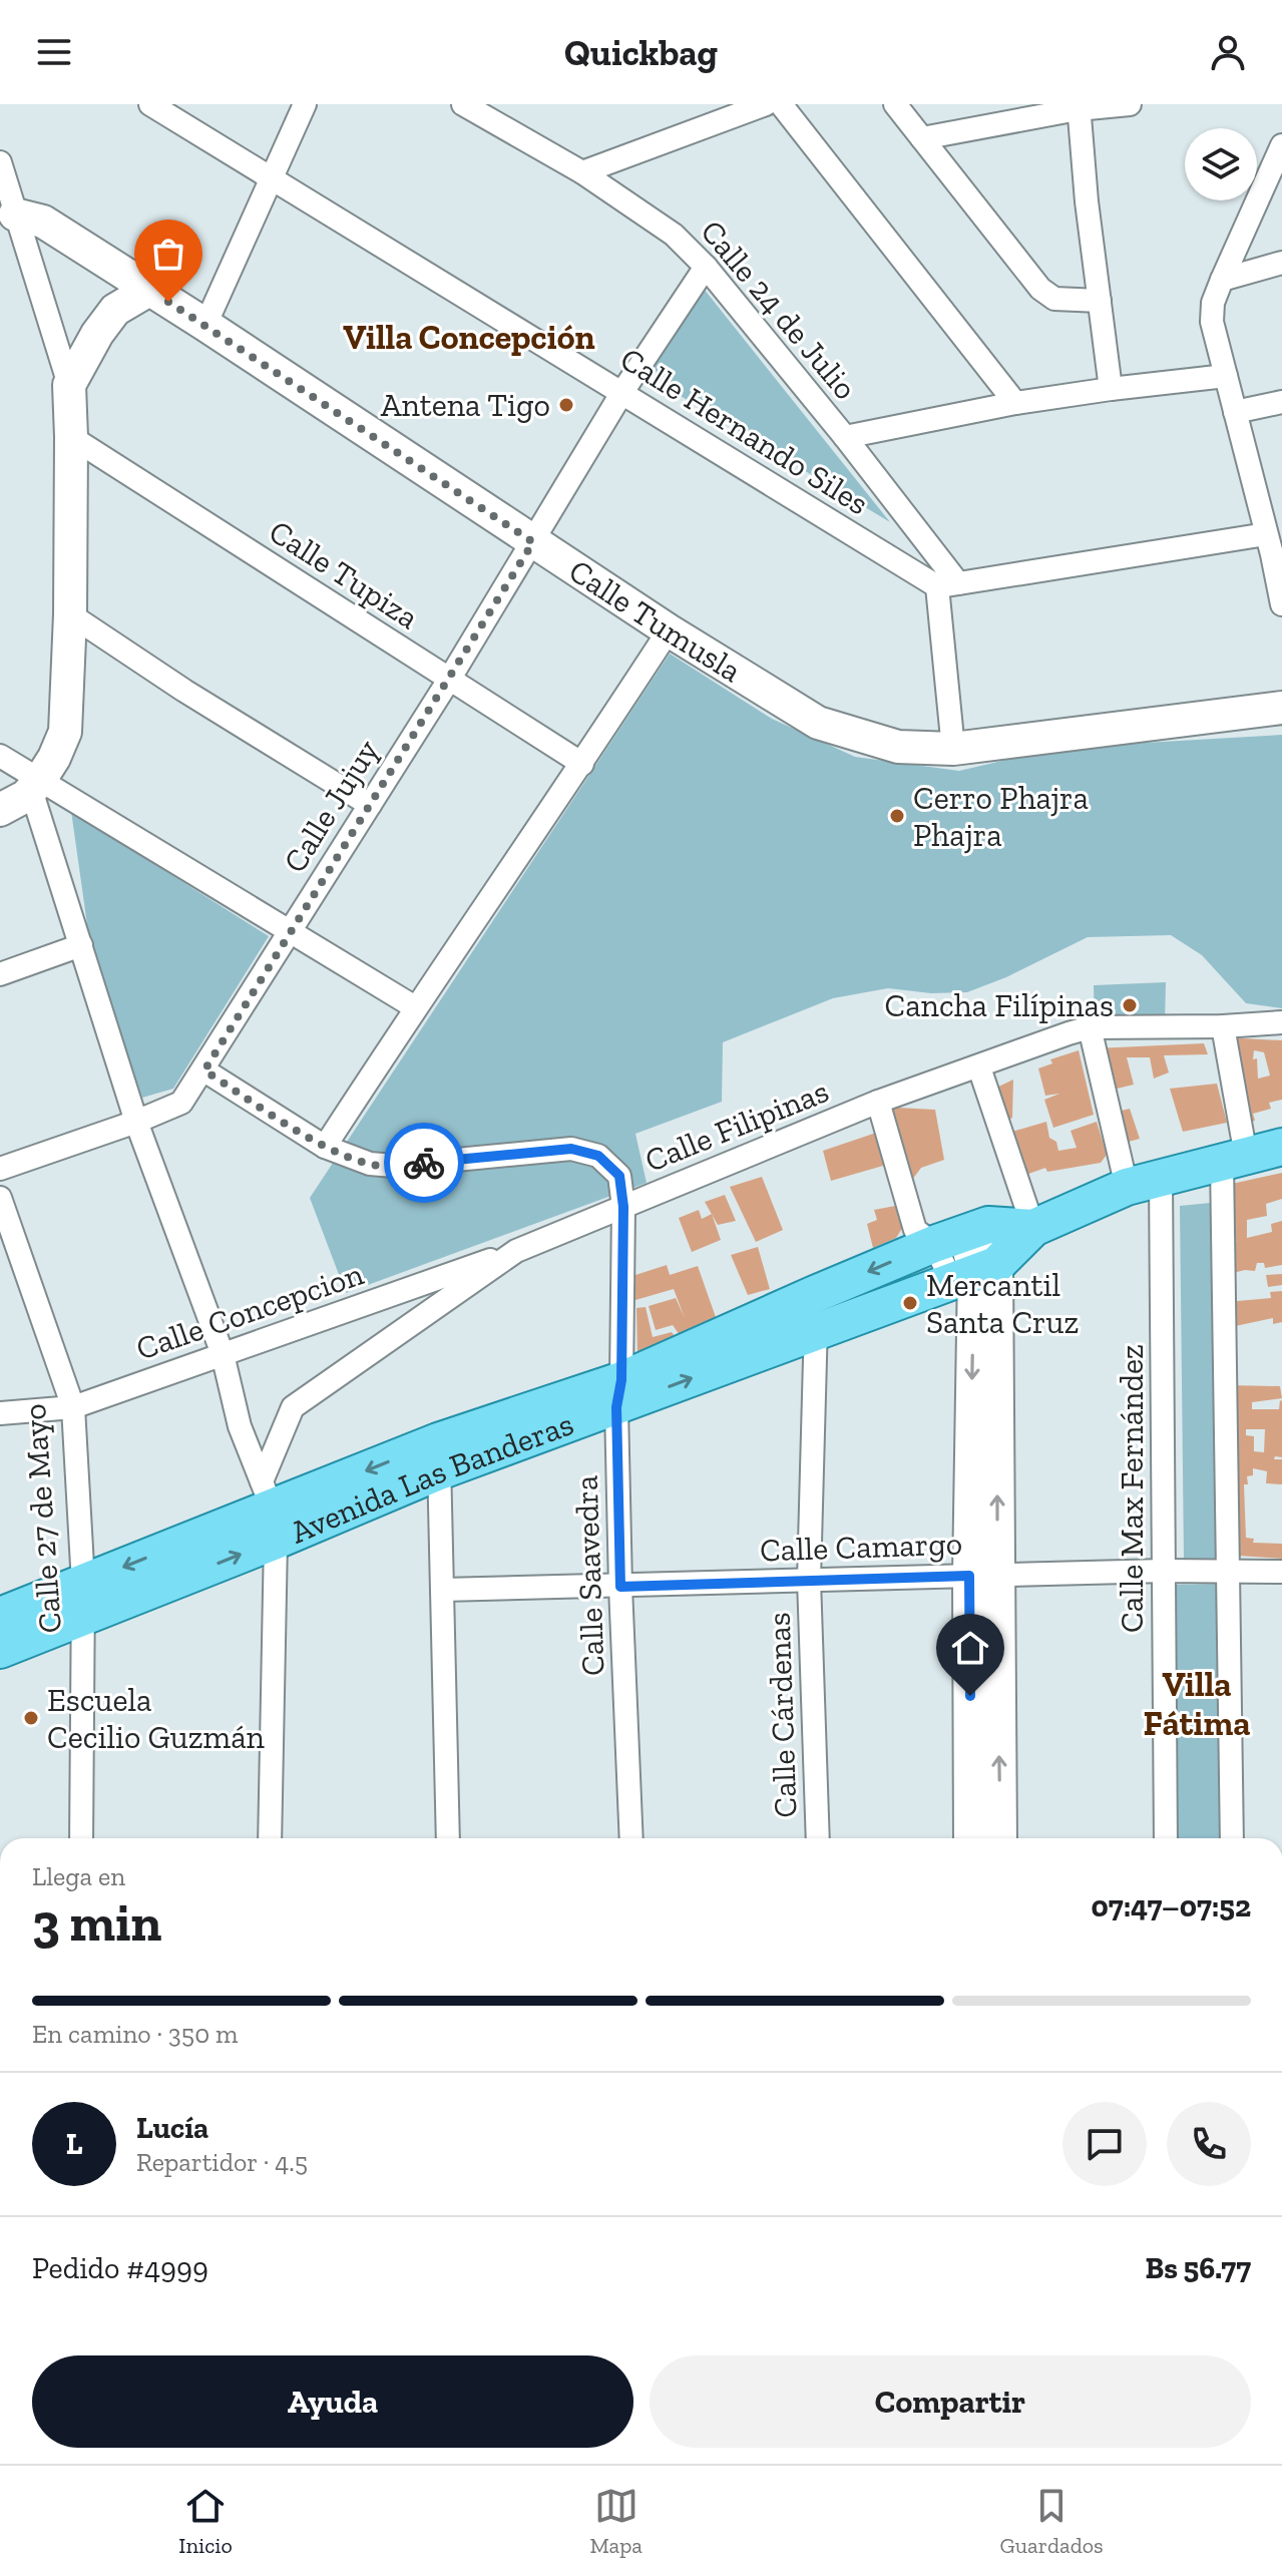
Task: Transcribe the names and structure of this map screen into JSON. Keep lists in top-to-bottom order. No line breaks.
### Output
{"streets":{"main road":["Avenida Las Banderas"],"street":["Calle 24 de Julio","Calle Hernando Siles","Calle Tupiza","Calle Tumusla","Calle Jujuy","Calle Filipinas","Calle Concepcion","Calle Max Fernández","Calle 27 de Mayo","Calle Camargo","Calle Saavedra","Calle Cárdenas"]},"crossings":[["Calle 24 de Julio","Calle Hernando Siles"],["Calle 24 de Julio","Calle Jujuy"],["Calle Hernando Siles","Calle Jujuy"],["Calle Tupiza","Calle Jujuy"],["Calle Tumusla","Calle Jujuy"],["Calle Jujuy","Calle Saavedra"],["Calle Filipinas","Calle Concepcion"],["Calle Filipinas","Avenida Las Banderas"],["Calle Filipinas","Calle Max Fernández"],["Calle Filipinas","Calle Saavedra"],["Calle Concepcion","Calle 27 de Mayo"],["Avenida Las Banderas","Calle Max Fernández"],["Avenida Las Banderas","Calle 27 de Mayo"],["Avenida Las Banderas","Calle Saavedra"],["Avenida Las Banderas","Calle Cárdenas"],["Calle Max Fernández","Calle Camargo"],["Calle Camargo","Calle Saavedra"],["Calle Camargo","Calle Cárdenas"]],"districts":["Villa Concepción","Villa Fátima"],"places":["Antena Tigo","Cerro Phajra Phajra","Cancha Filípinas","Mercantil Santa Cruz","Escuela Cecilio Guzmán"],"page":{"header":"Quickbag","heading":["3 min","Llega en","07:47–07:52"],"panel":["Lucía","Repartidor · 4.5","Pedido #4999","Bs 56.77"],"bar":"En camino · 350 m","round":"L","buttons":["Ayuda","Compartir"],"tabs":["Inicio","Mapa","Guardados"]}}
